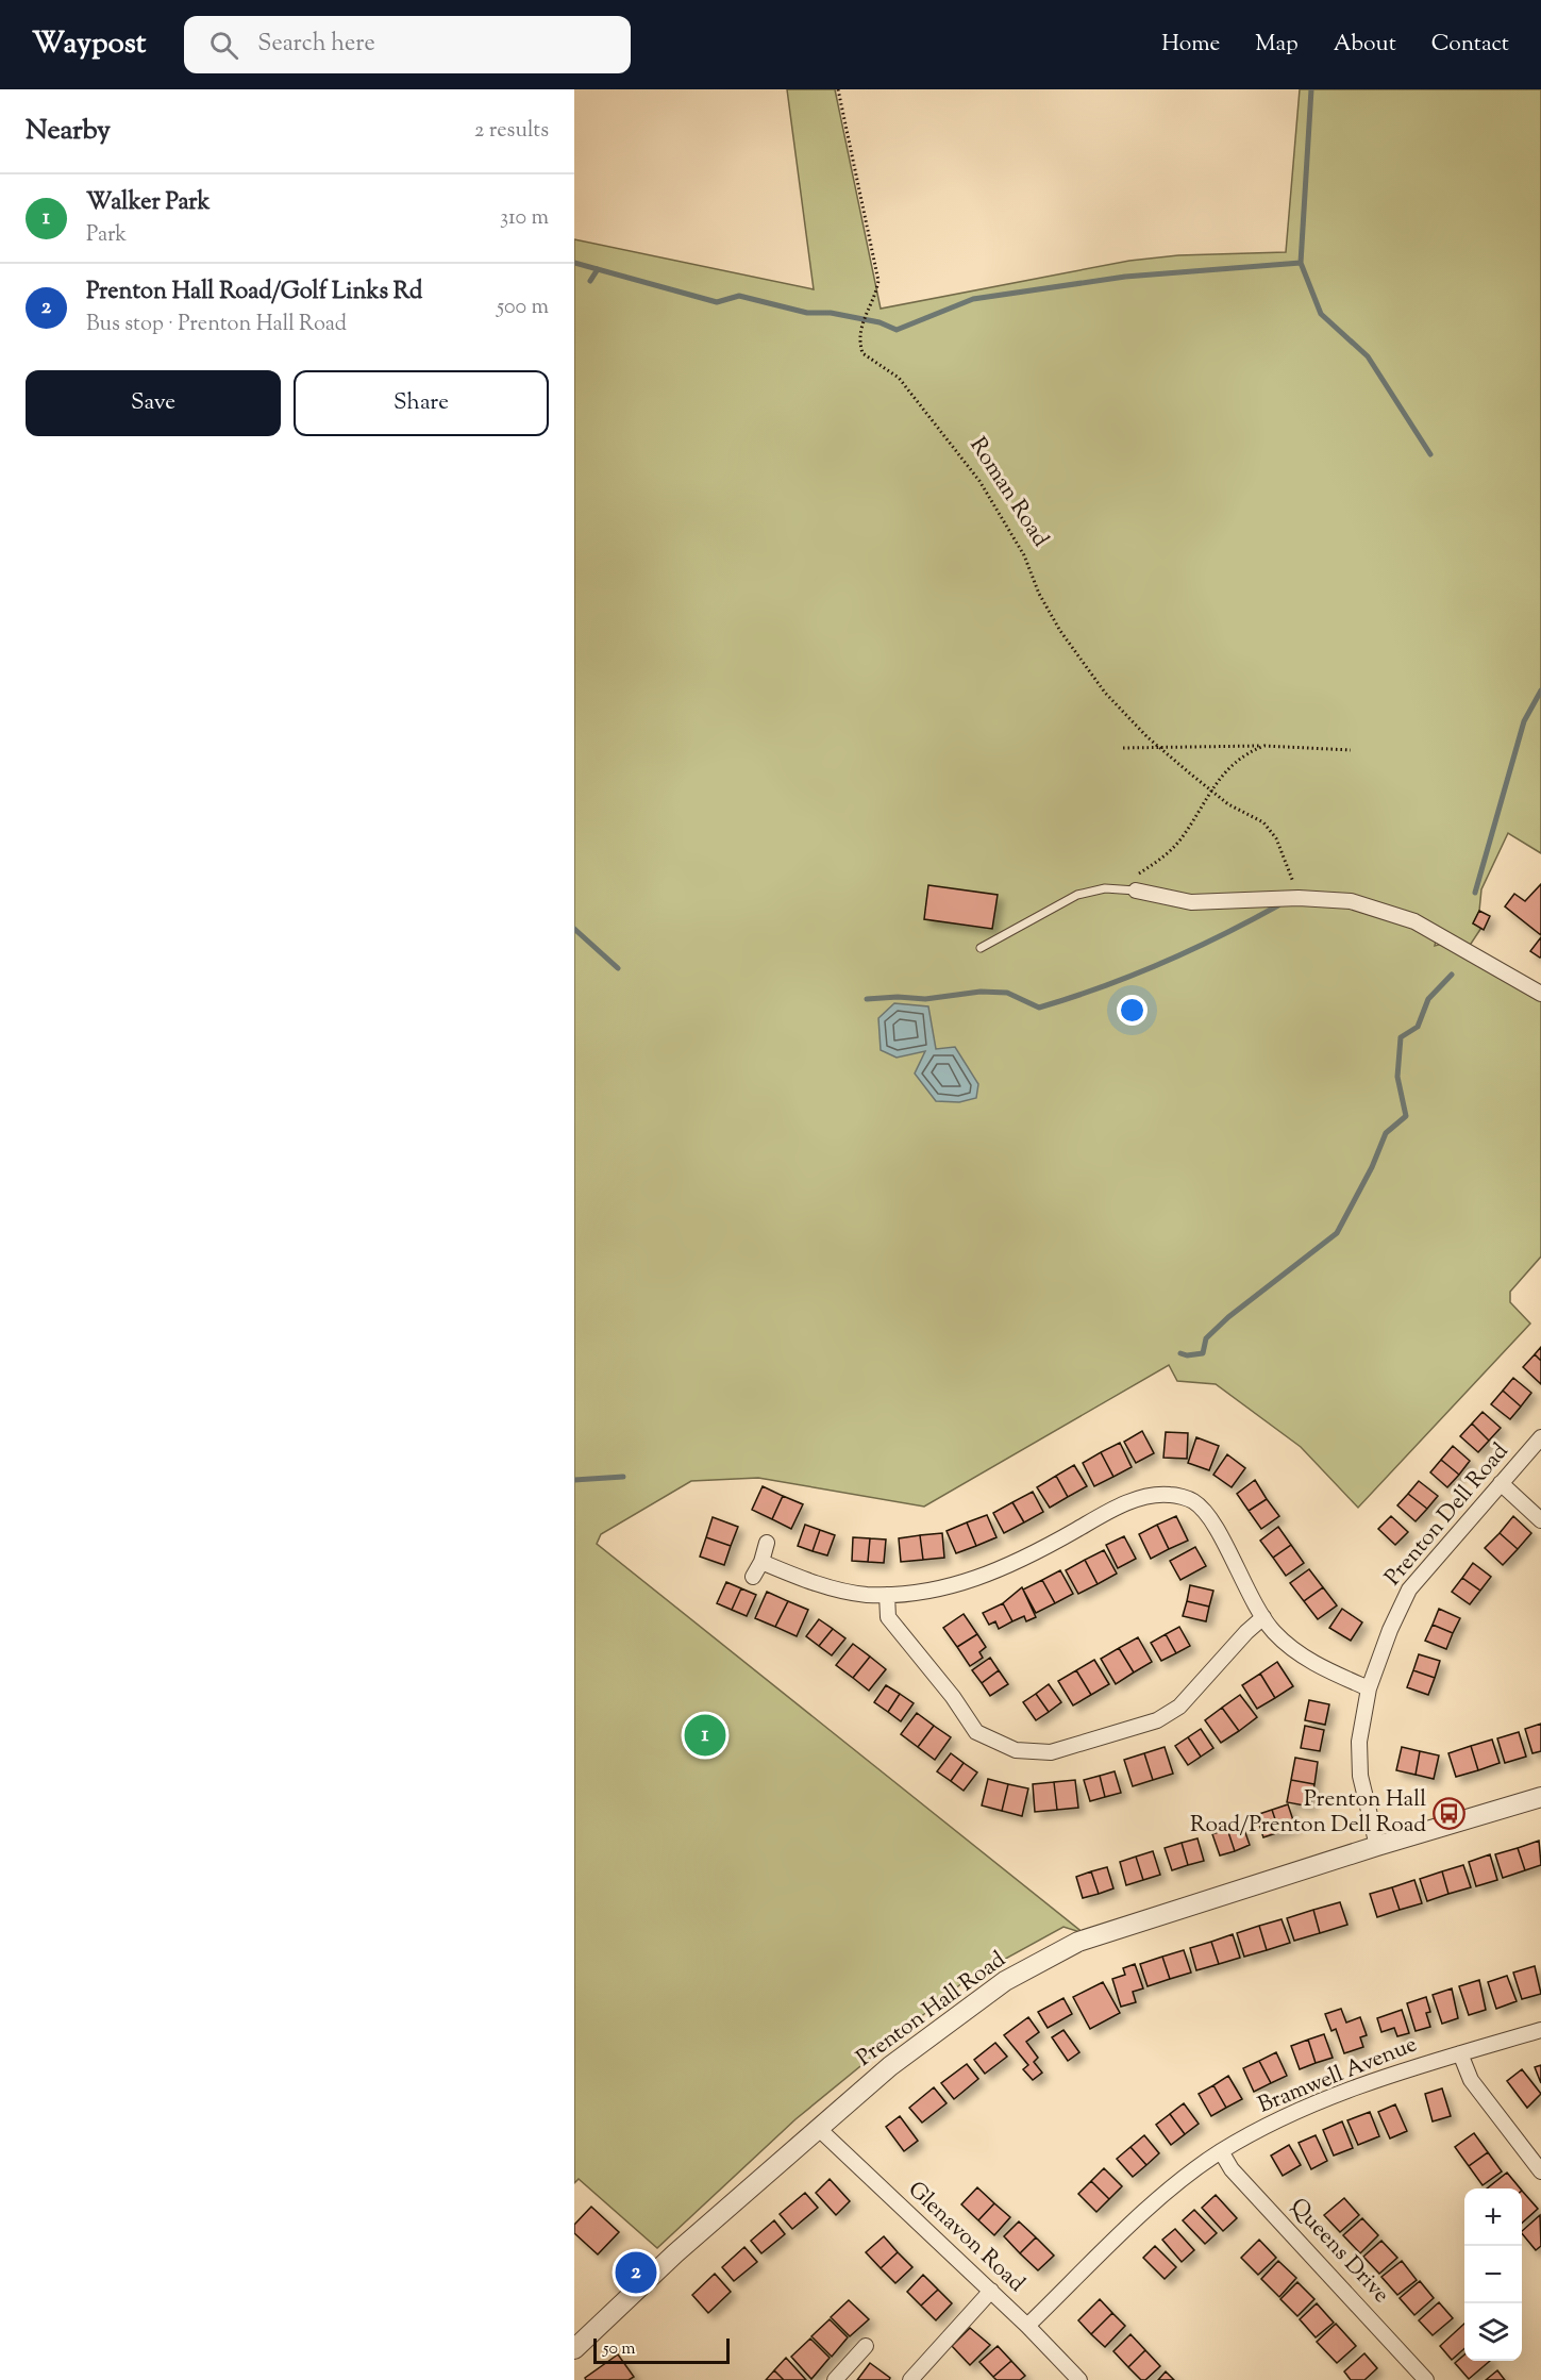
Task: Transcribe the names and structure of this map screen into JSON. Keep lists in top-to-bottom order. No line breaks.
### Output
{"streets":{"street":["Prenton Dell Road","Prenton Hall Road","Bramwell Avenue","Glenavon Road","Queens Drive"],"path":["Roman Road"]},"crossings":[["Prenton Dell Road","Prenton Hall Road"],["Prenton Hall Road","Glenavon Road"],["Bramwell Avenue","Glenavon Road"],["Bramwell Avenue","Queens Drive"]],"places":{"bus stop":["Prenton Hall Road/Prenton Dell Road"]},"scale_bar":"50 m","page":{"header":"Waypost","search":"Search here","nav":["Home","Map","About","Contact"],"heading":["Nearby","2 results"],"list":[{"mark":"1","name":"Walker Park","note":"Park","value":"310 m"},{"mark":"2","name":"Prenton Hall Road/Golf Links Rd","note":"Bus stop · Prenton Hall Road","value":"500 m"}],"buttons":["Save","Share"],"pins":["1","2"],"map_buttons":["+","−"],"scale":"50 m"}}
